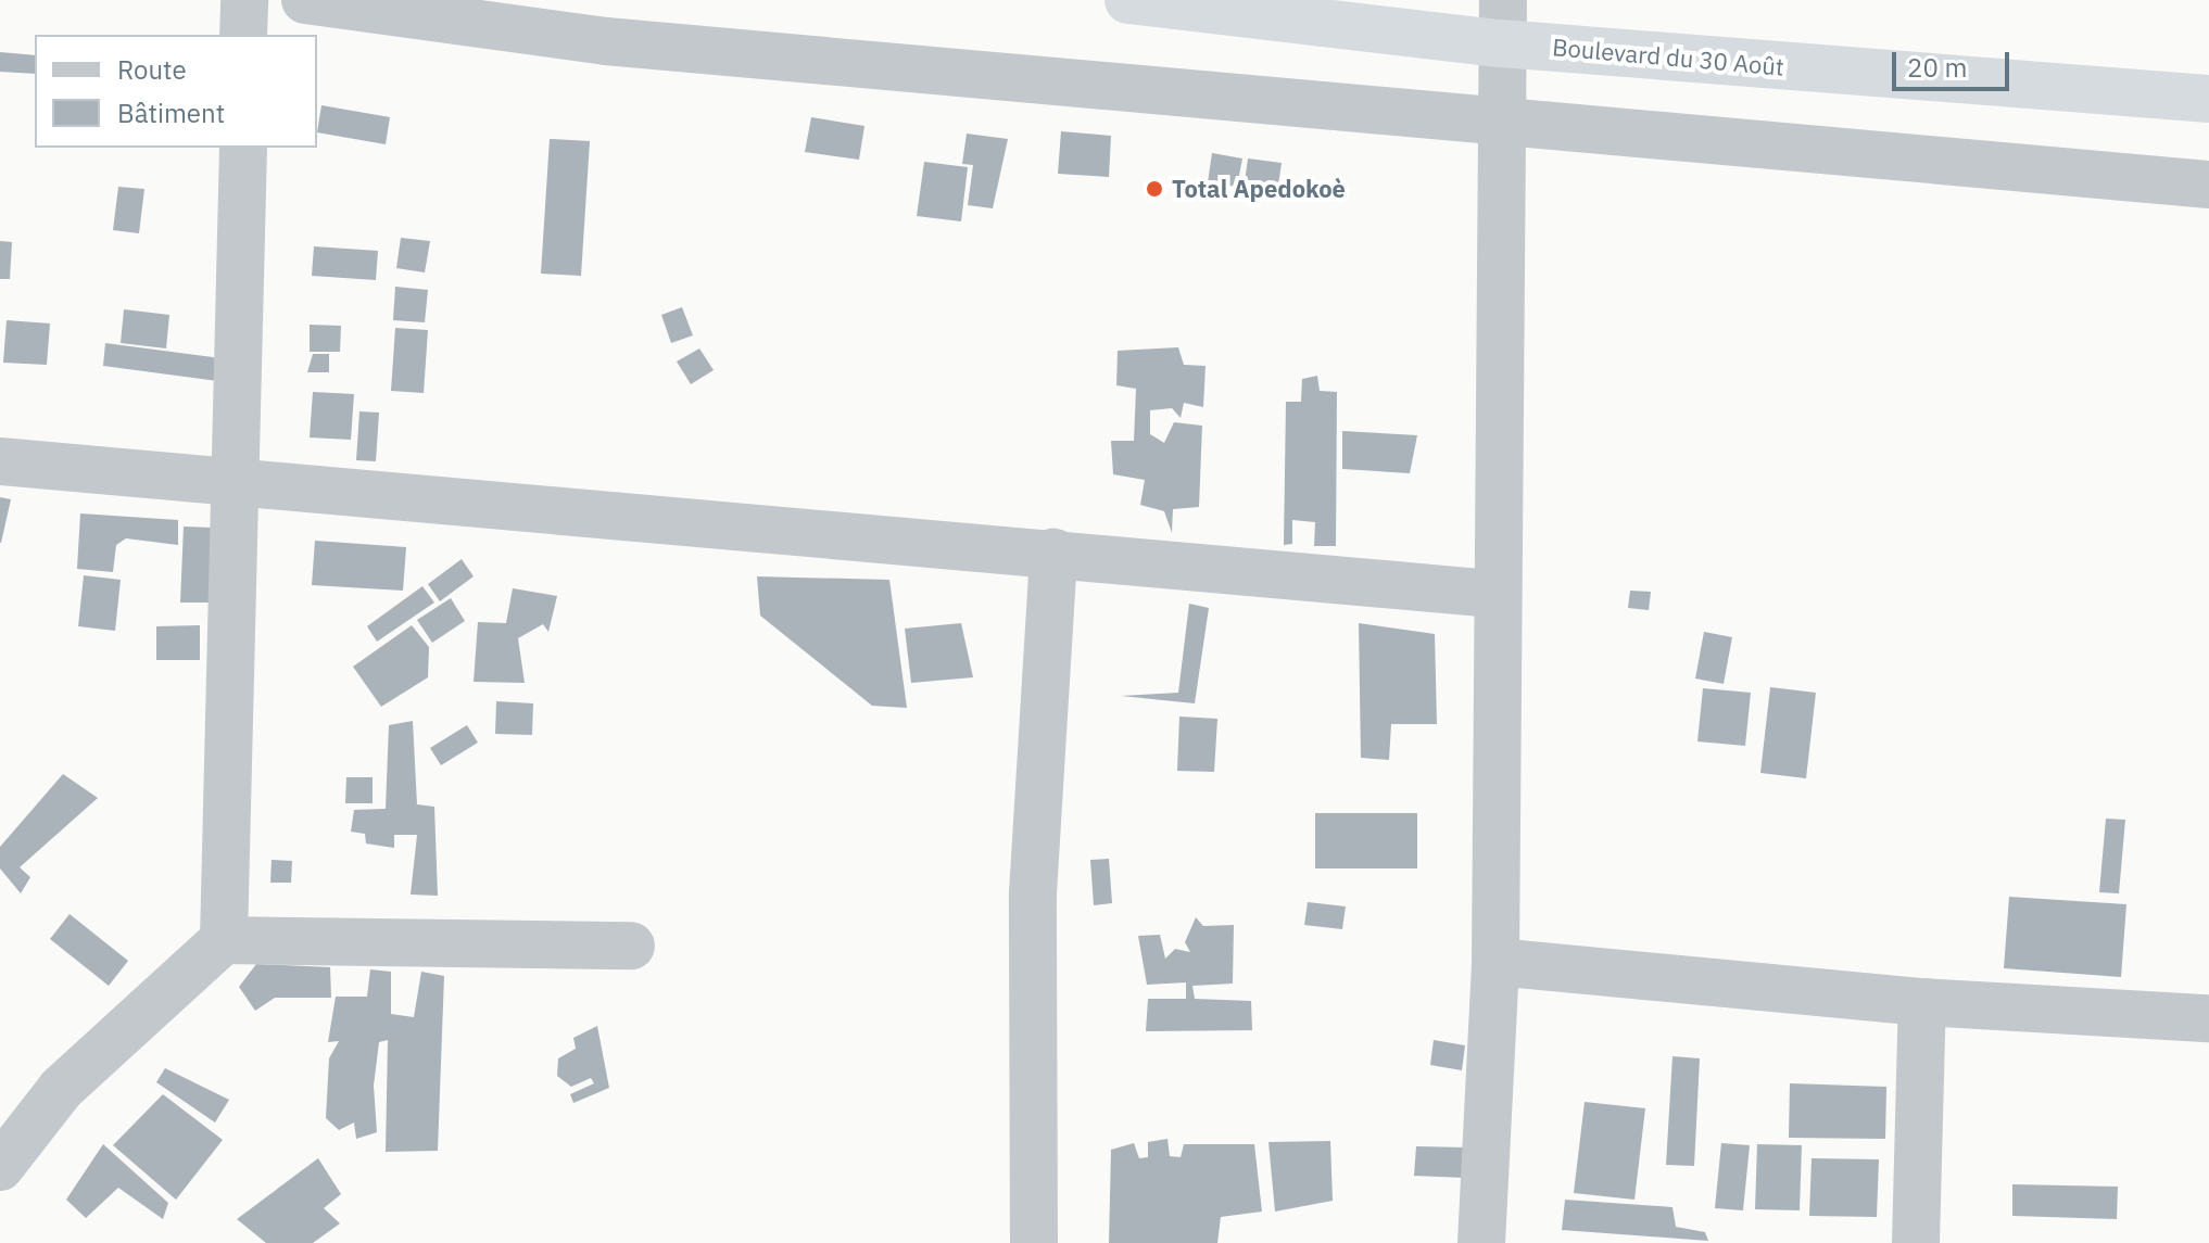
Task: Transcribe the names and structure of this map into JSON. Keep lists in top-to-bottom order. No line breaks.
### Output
{"streets":{"highway":["Boulevard du 30 Août"]},"places":["Total Apedokoè"],"legend":["Route","Bâtiment"],"scale_bar":"20 m"}
